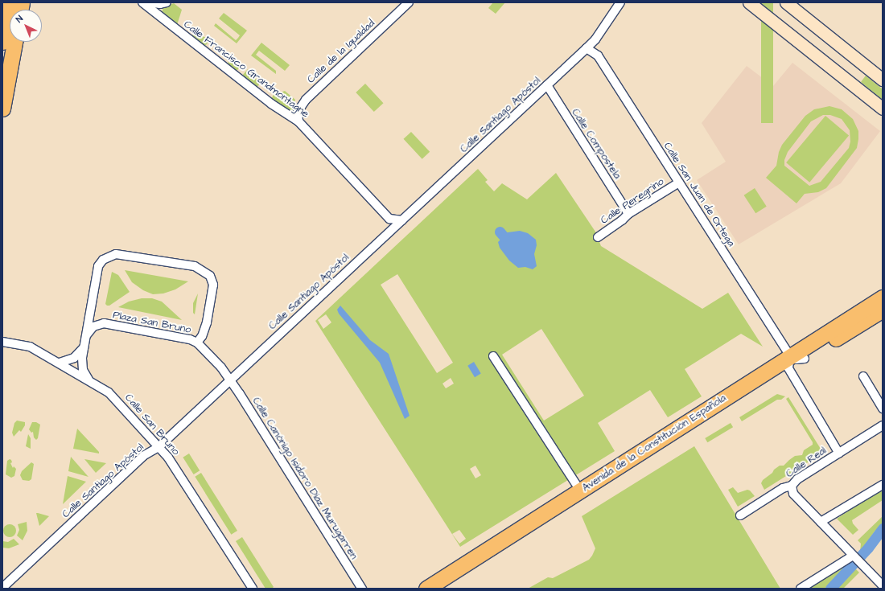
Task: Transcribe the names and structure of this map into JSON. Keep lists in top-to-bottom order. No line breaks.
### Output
{"streets":{"highway":["Avenida de la Constitución Española"],"street":["Calle de la Igualdad","Calle Francisco Grandmontagne","Calle Santiago Apóstol","Calle Compostela","Calle San Juan de Ortega","Calle Peregrino","Plaza San Bruno","Calle San Bruno","Calle Real","Calle Canónigo Isidoro Díaz Murugarren"]},"crossings":[["Calle de la Igualdad","Calle Francisco Grandmontagne"],["Calle Francisco Grandmontagne","Calle Santiago Apóstol"],["Calle Santiago Apóstol","Calle Compostela"],["Calle Santiago Apóstol","Calle San Juan de Ortega"],["Calle Santiago Apóstol","Plaza San Bruno"],["Calle Santiago Apóstol","Calle San Bruno"],["Calle Santiago Apóstol","Calle Canónigo Isidoro Díaz Murugarren"],["Calle Compostela","Calle Peregrino"],["Calle San Juan de Ortega","Calle Peregrino"],["Calle San Juan de Ortega","Avenida de la Constitución Española"],["Calle San Juan de Ortega","Calle Real"],["Plaza San Bruno","Calle San Bruno"],["Plaza San Bruno","Calle Canónigo Isidoro Díaz Murugarren"]],"north":"top left"}
